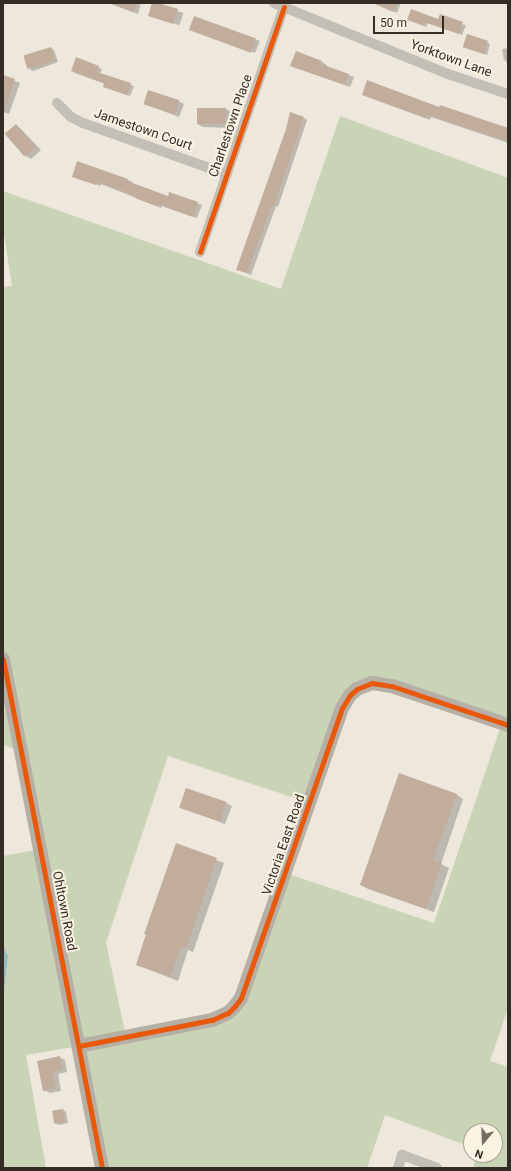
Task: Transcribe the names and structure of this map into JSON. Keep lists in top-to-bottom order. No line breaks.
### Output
{"streets":{"street":["Yorktown Lane","Charlestown Place","Jamestown Court","Victoria East Road","Ohltown Road"]},"crossings":[["Yorktown Lane","Charlestown Place"],["Charlestown Place","Jamestown Court"],["Victoria East Road","Ohltown Road"]],"scale_bar":"50 m","north":"bottom"}
